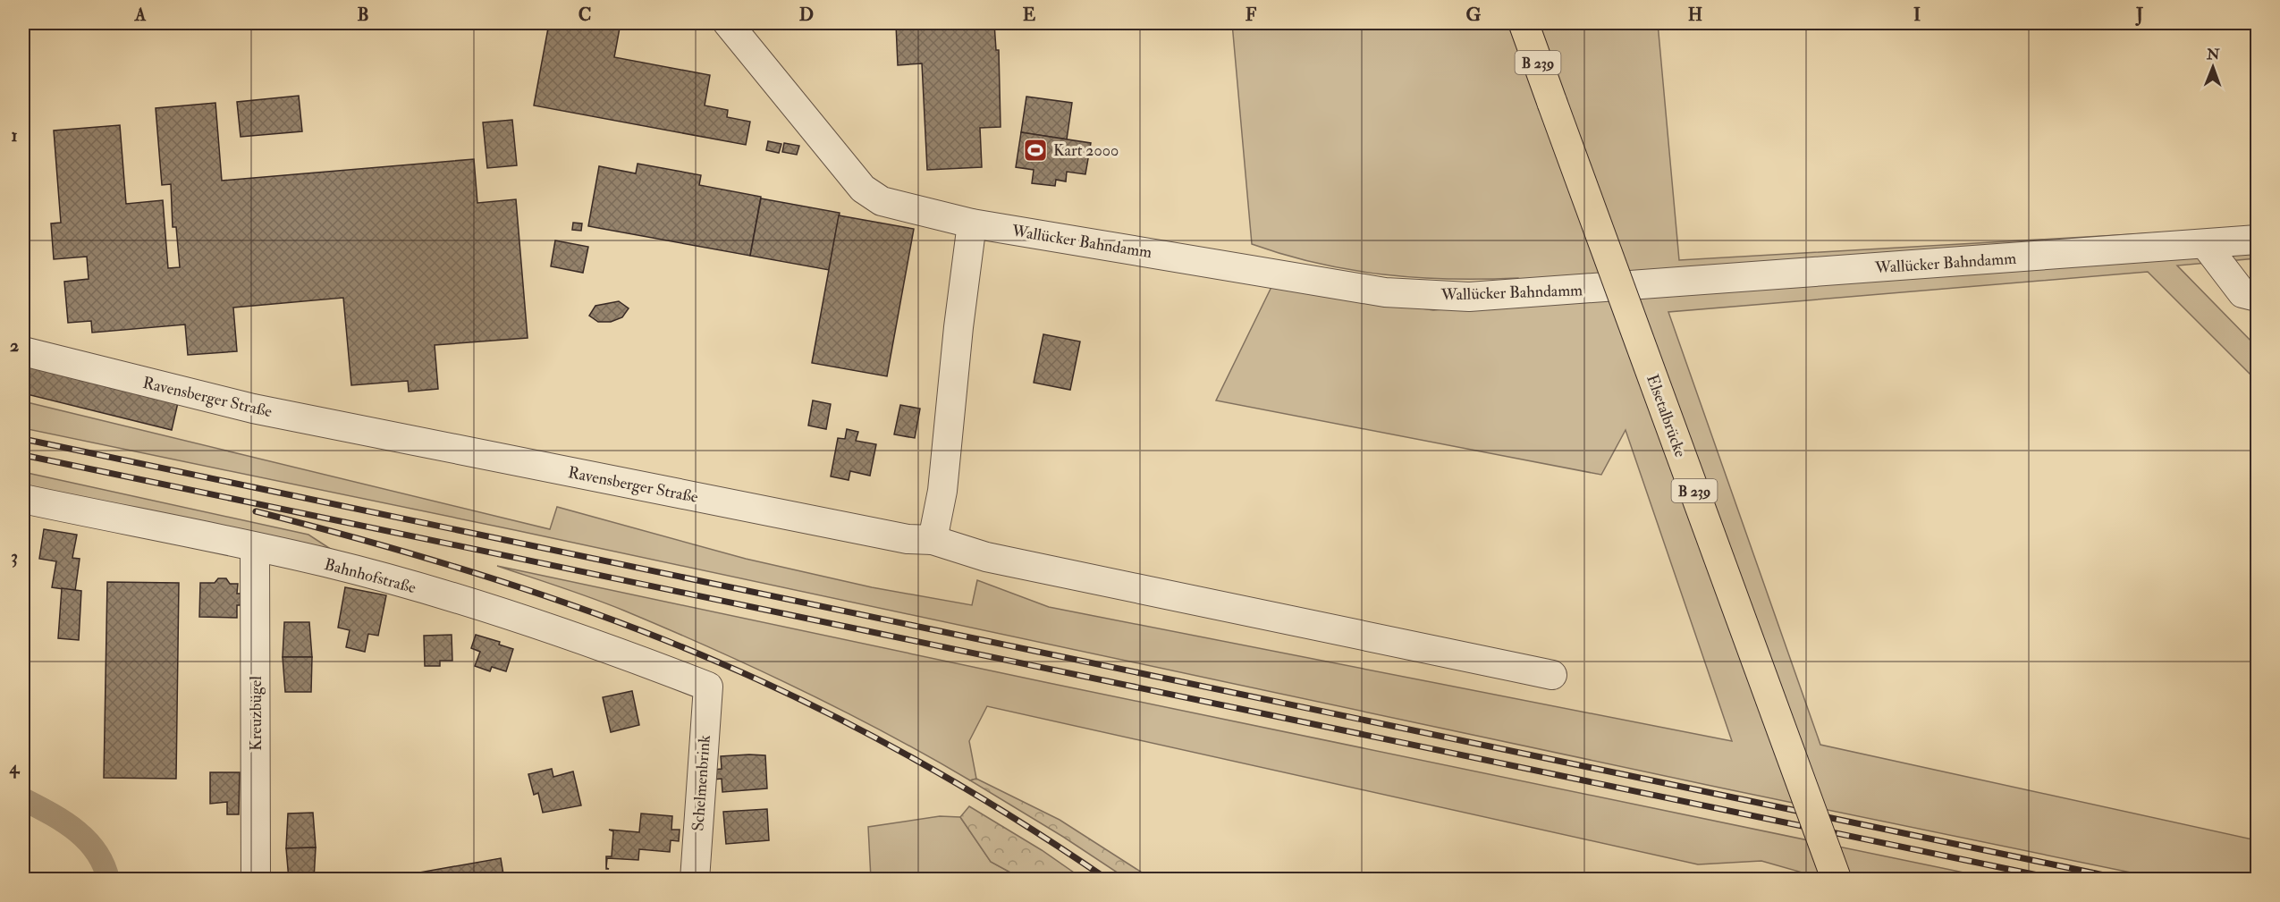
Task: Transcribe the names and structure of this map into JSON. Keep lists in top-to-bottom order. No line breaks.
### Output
{"streets":{"main road":["B 239","Elsetalbrücke"],"street":["Wallücker Bahndamm","Ravensberger Straße","Bahnhofstraße","Kreuzbügel","Schelmenbrink"]},"crossings":[["Bahnhofstraße","Kreuzbügel"],["Bahnhofstraße","Schelmenbrink"]],"places":{"sports":["Kart 2000"]},"north":"top","grid":{"columns":["A","B","C","D","E","F","G","H","I","J"],"rows":["1","2","3","4"]}}
